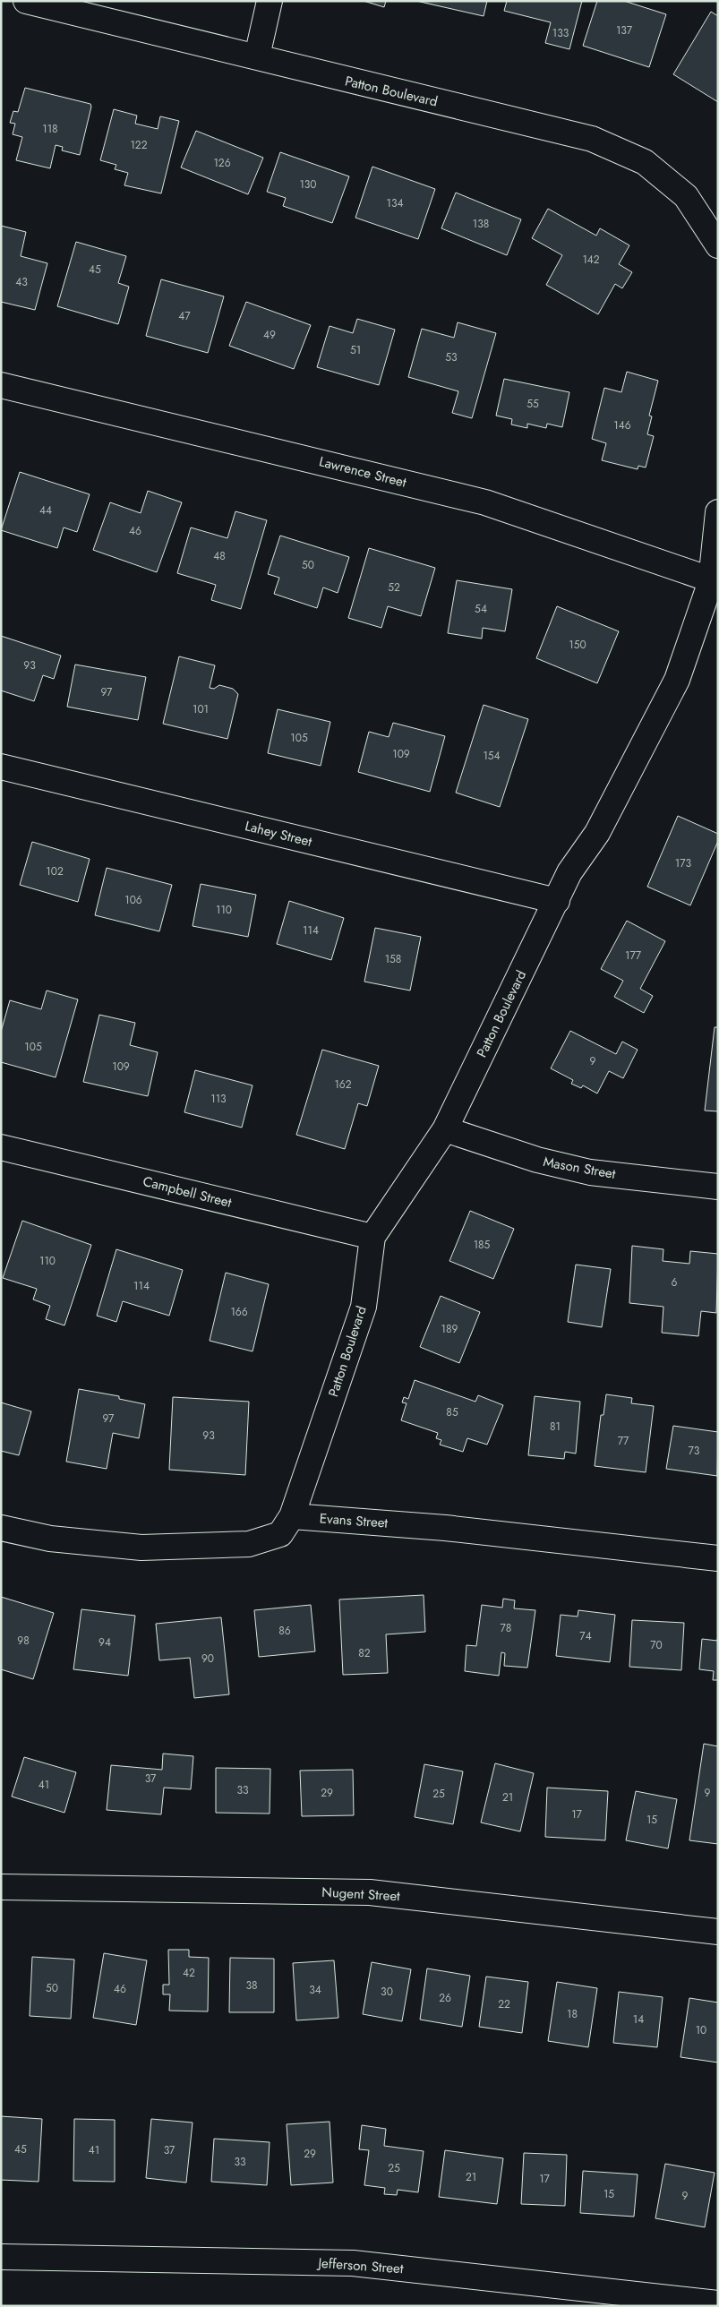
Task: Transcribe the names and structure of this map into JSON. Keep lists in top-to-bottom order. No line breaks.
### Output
{"streets":{"street":["Patton Boulevard","Lawrence Street","Lahey Street","Mason Street","Campbell Street","Evans Street","Nugent Street","Jefferson Street"]},"crossings":[["Patton Boulevard","Lawrence Street"],["Patton Boulevard","Lahey Street"],["Patton Boulevard","Mason Street"],["Patton Boulevard","Campbell Street"],["Patton Boulevard","Evans Street"]],"house_numbers":["137","133","118","122","126","130","134","138","142","45","43","47","49","51","53","55","146","44","46","48","50","52","54","150","93","97","101","105","109","154","173","102","106","110","114","177","158","105","9","109","162","113","185","110","6","114","166","189","85","97","81","93","77","73","78","86","74","98","94","70","82","90","37","41","33","29","9","25","21","17","15","42","38","50","46","34","30","26","22","18","14","10","45","41","37","29","33","25","21","17","15","9"]}
